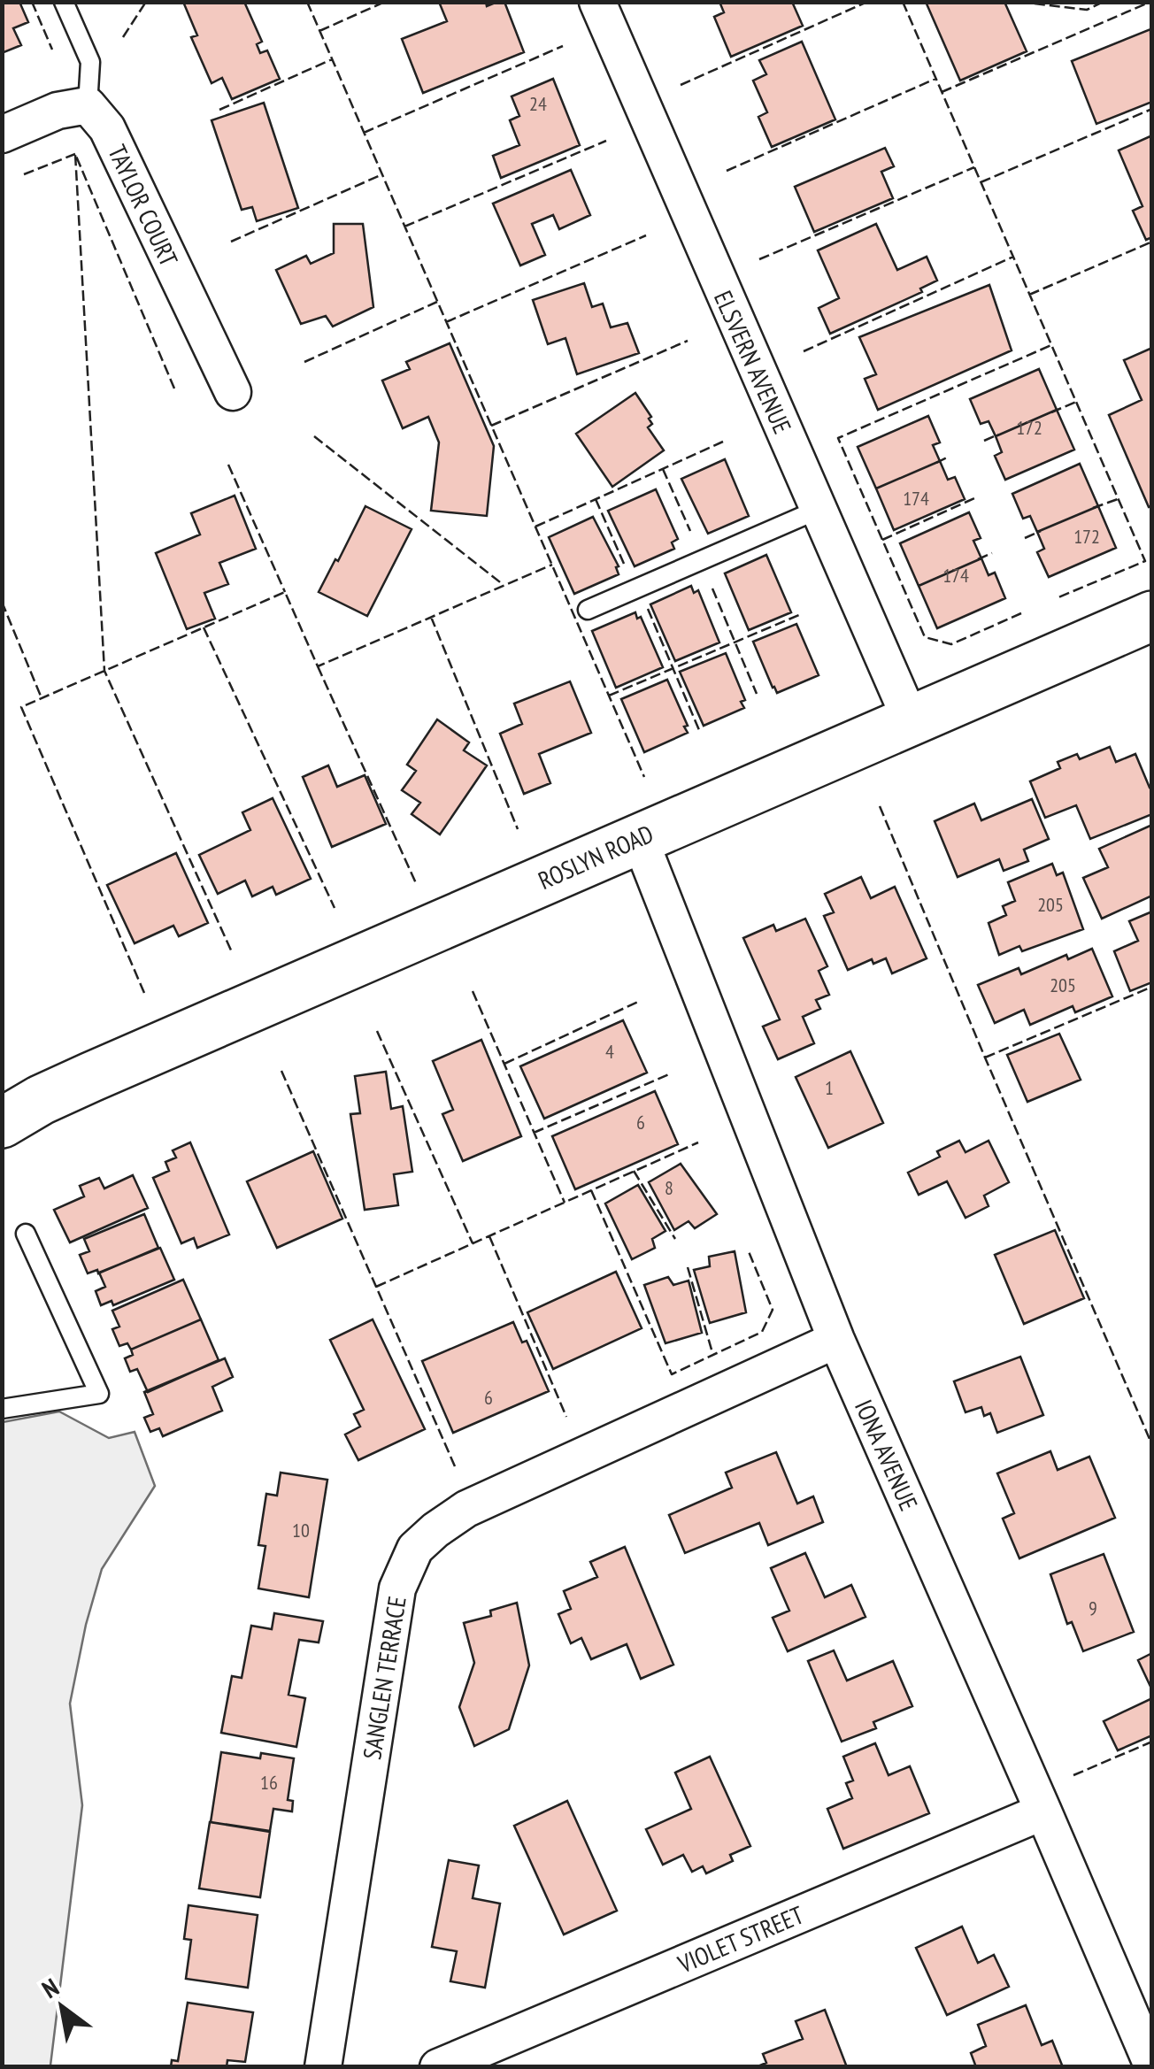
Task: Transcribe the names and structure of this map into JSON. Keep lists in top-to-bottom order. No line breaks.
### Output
{"streets":{"street":["TAYLOR COURT","ELSVERN AVENUE","ROSLYN ROAD","IONA AVENUE","SANGLEN TERRACE","VIOLET STREET"]},"crossings":[["ELSVERN AVENUE","ROSLYN ROAD"],["ROSLYN ROAD","IONA AVENUE"],["IONA AVENUE","SANGLEN TERRACE"],["IONA AVENUE","VIOLET STREET"]],"house_numbers":["24","172","174","172","174","205","205","4","1","6","8","6","10","9","16"],"north":"top left"}
